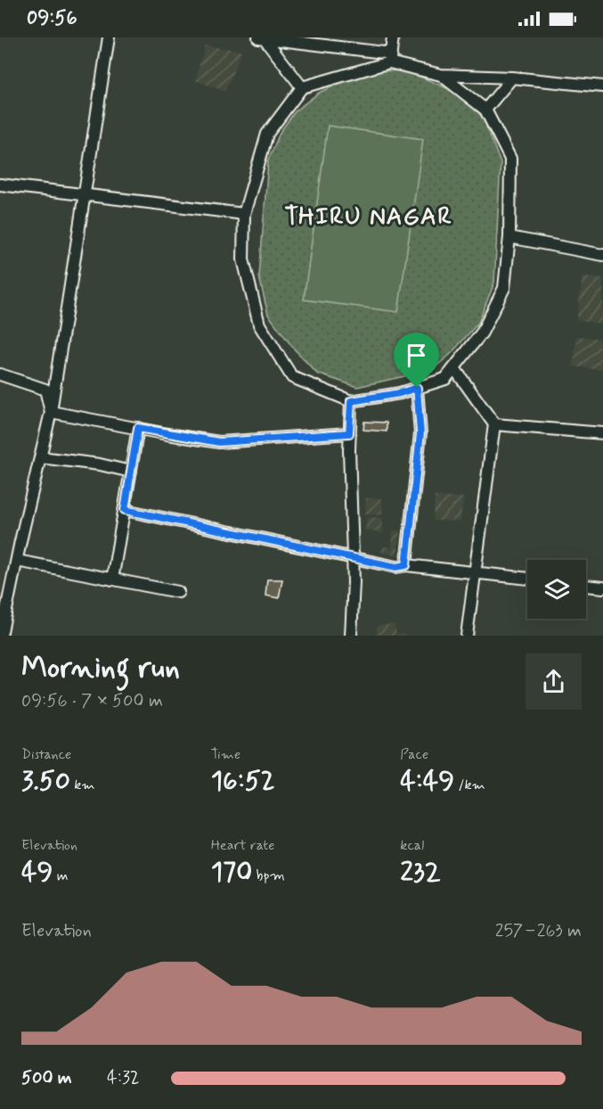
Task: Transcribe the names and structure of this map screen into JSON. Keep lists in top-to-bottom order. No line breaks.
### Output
{"districts":["THIRU NAGAR"],"page":{"status":"09:56","heading":["Morning run","09:56 · 7 × 500 m"],"stats":[["Distance","3.50 km"],["Time","16:52"],["Pace","4:49 /km"],["Elevation","49 m"],["Heart rate","170 bpm"],["kcal","232"]],"chart":["Elevation","257–263 m"],"list":[{"name":"500 m","note":"4:32"}]}}
